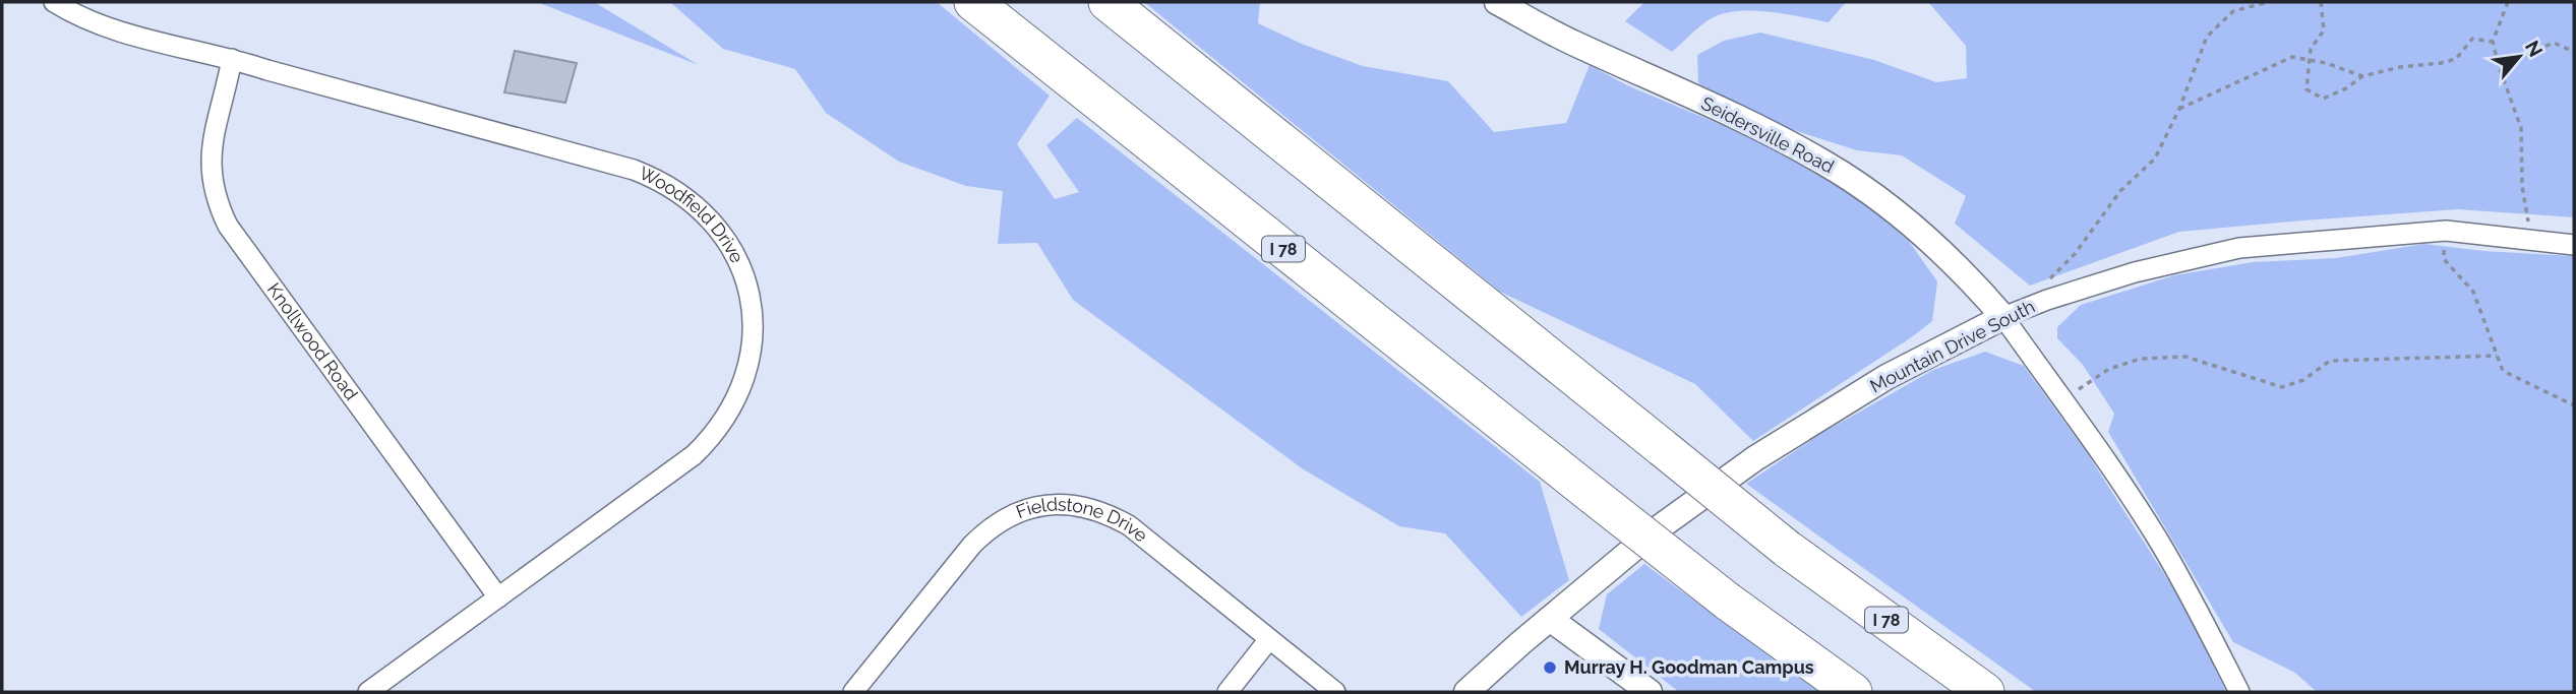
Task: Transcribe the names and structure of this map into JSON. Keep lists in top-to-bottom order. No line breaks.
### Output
{"streets":{"highway":["I 78"],"street":["Seidersville Road","Woodfield Drive","Knollwood Road","Mountain Drive South","Fieldstone Drive"]},"crossings":[["Seidersville Road","Mountain Drive South"],["Woodfield Drive","Knollwood Road"]],"places":["Murray H. Goodman Campus"],"north":"top right"}
